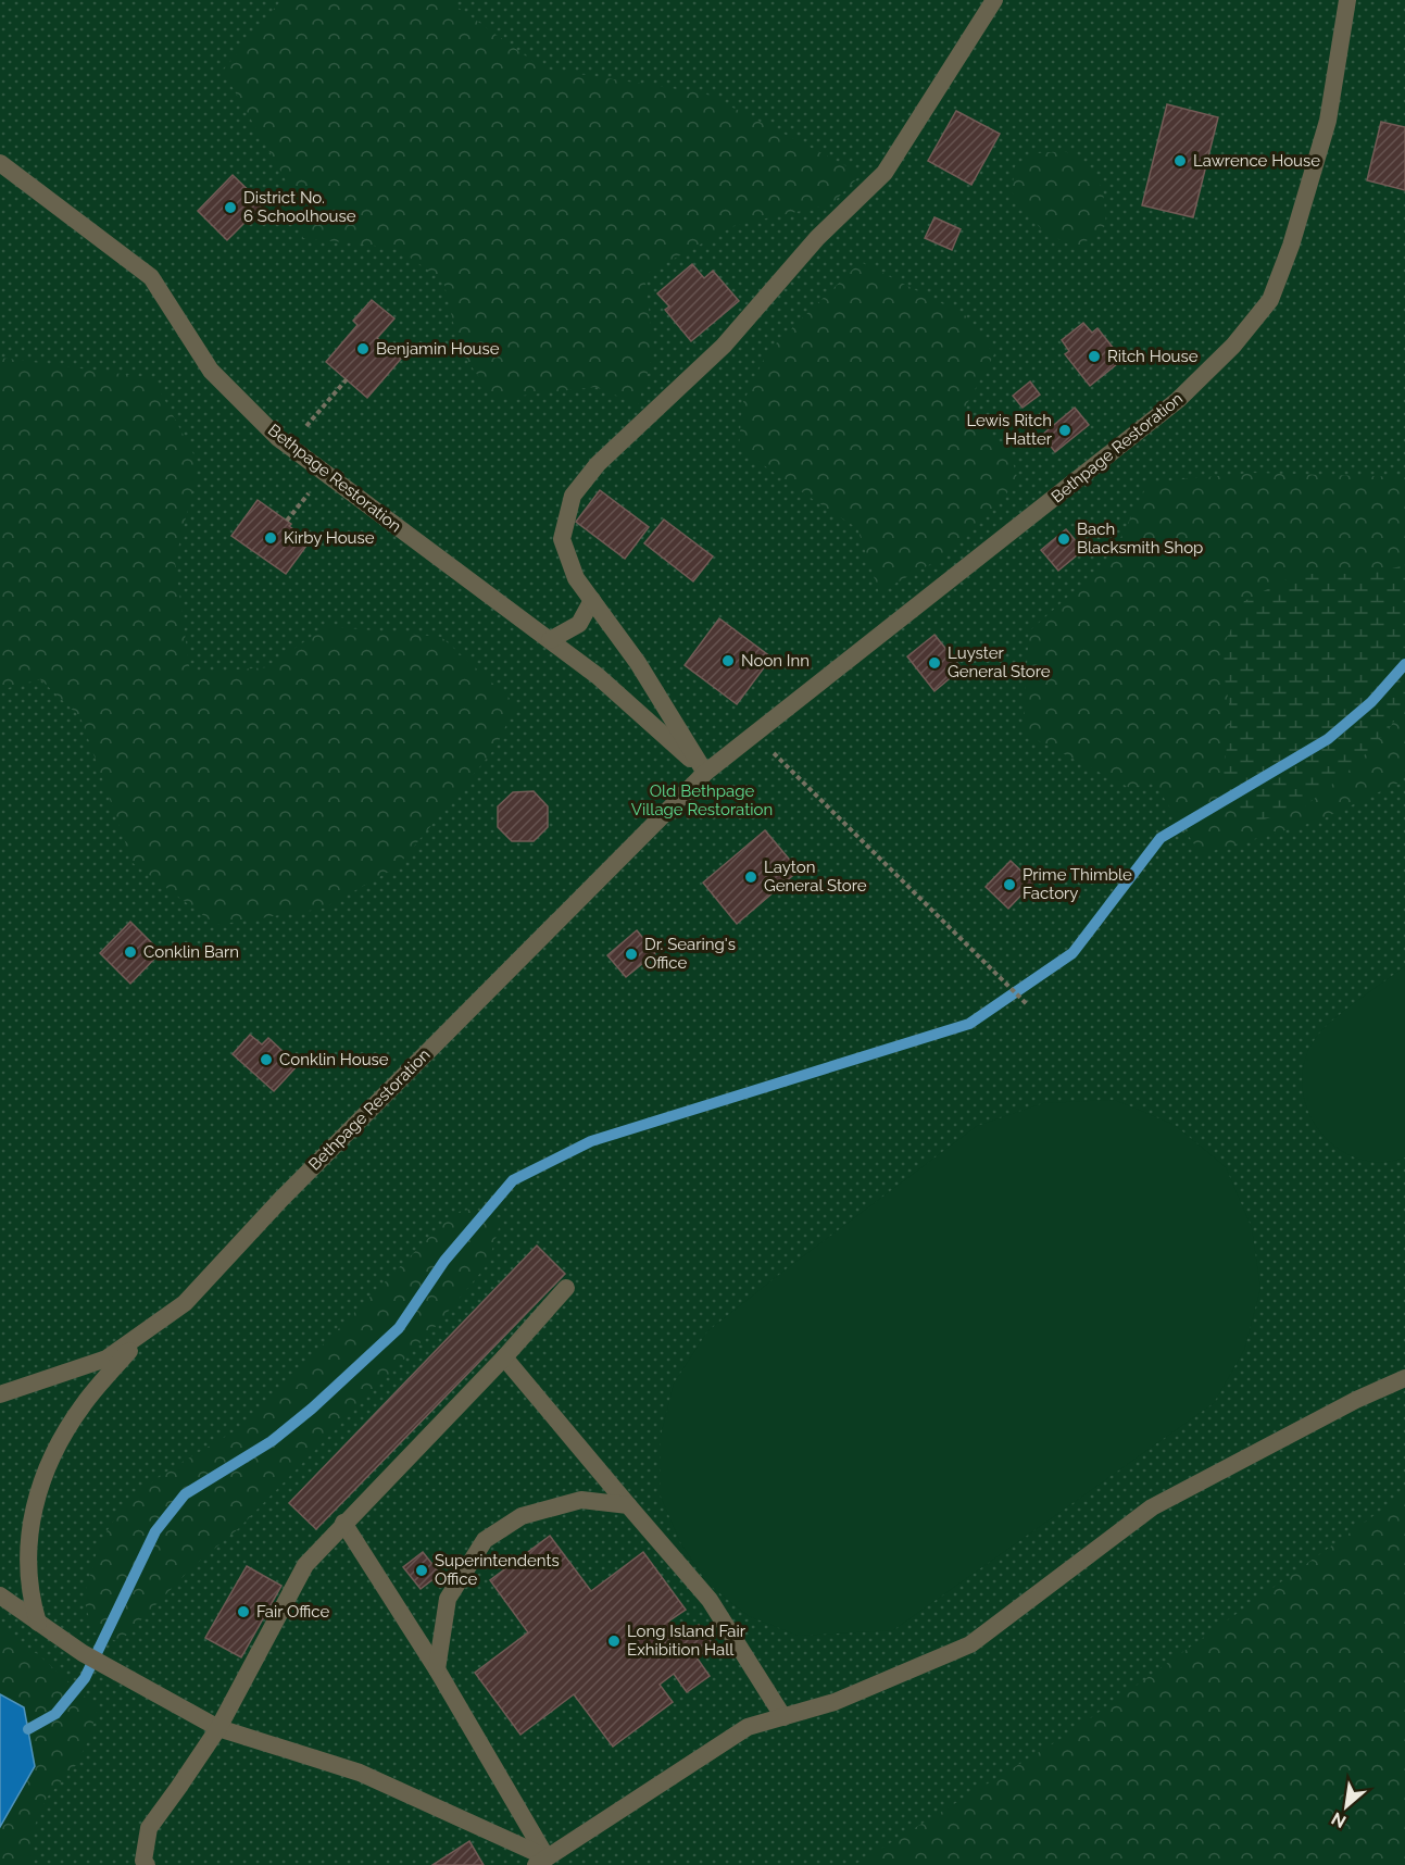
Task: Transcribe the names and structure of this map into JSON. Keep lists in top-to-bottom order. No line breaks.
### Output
{"streets":{"street":["Bethpage Restoration"]},"parks":["Old Bethpage Village Restoration"],"places":["Lawrence House","District No. 6 Schoolhouse","Benjamin House","Ritch House","Lewis Ritch Hatter","Kirby House","Bach Blacksmith Shop","Noon Inn","Luyster General Store","Layton General Store","Prime Thimble Factory","Conklin Barn","Dr. Searing's Office","Conklin House","Superintendents Office","Fair Office","Long Island Fair Exhibition Hall"],"north":"bottom left"}
